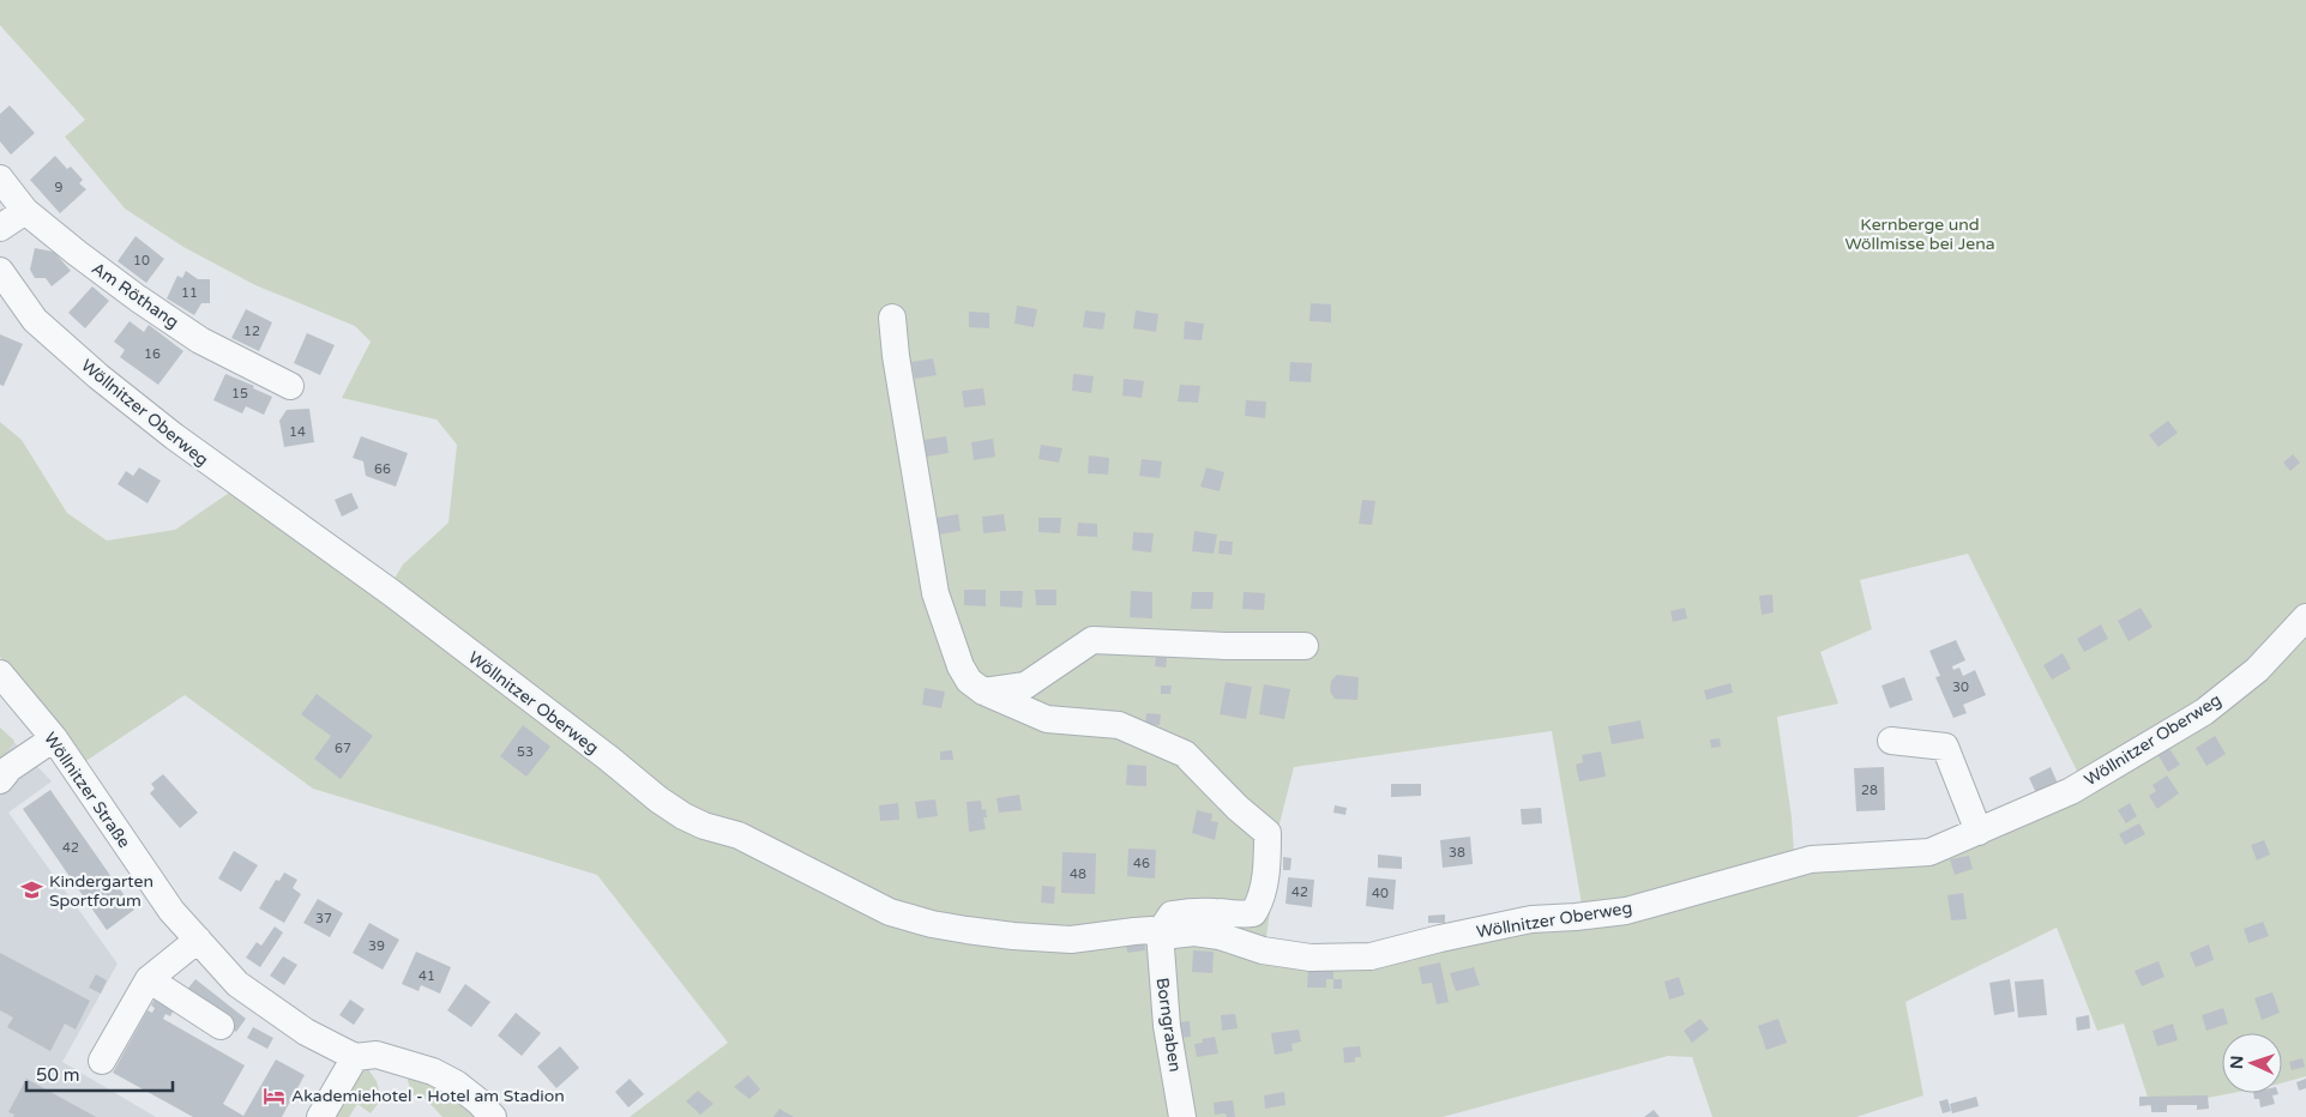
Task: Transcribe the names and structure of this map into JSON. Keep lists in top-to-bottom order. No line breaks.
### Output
{"streets":{"street":["Am Röthang","Wöllnitzer Oberweg","Wöllnitzer Straße","Borngraben"]},"crossings":[["Wöllnitzer Oberweg","Borngraben"]],"parks":["Kernberge und Wöllmisse bei Jena"],"places":{"school or university":["Kindergarten Sportforum"],"hotel":["Akademiehotel - Hotel am Stadion"]},"house_numbers":["9","10","11","12","16","15","14","66","30","67","53","28","42","38","46","48","42","40","37","39","41"],"scale_bar":"50 m","north":"left"}
